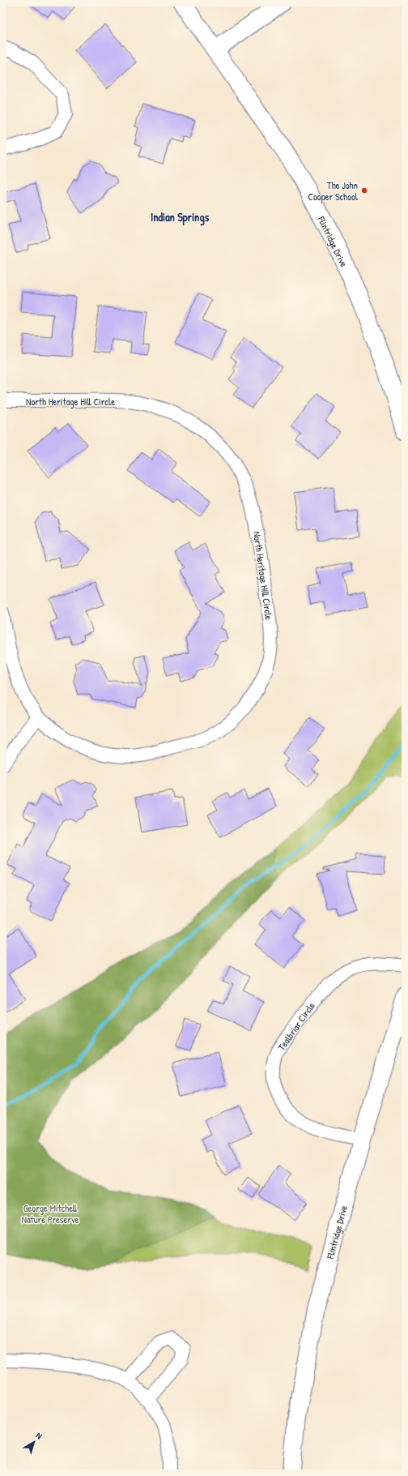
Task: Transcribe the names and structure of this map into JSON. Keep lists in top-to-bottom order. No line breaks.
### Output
{"streets":{"street":["Flintridge Drive","North Heritage Hill Circle","Tealbriar Circle"]},"crossings":[["Flintridge Drive","Tealbriar Circle"]],"districts":["Indian Springs"],"parks":["George Mitchell Nature Preserve"],"places":["The John Cooper School"],"north":"top right"}
